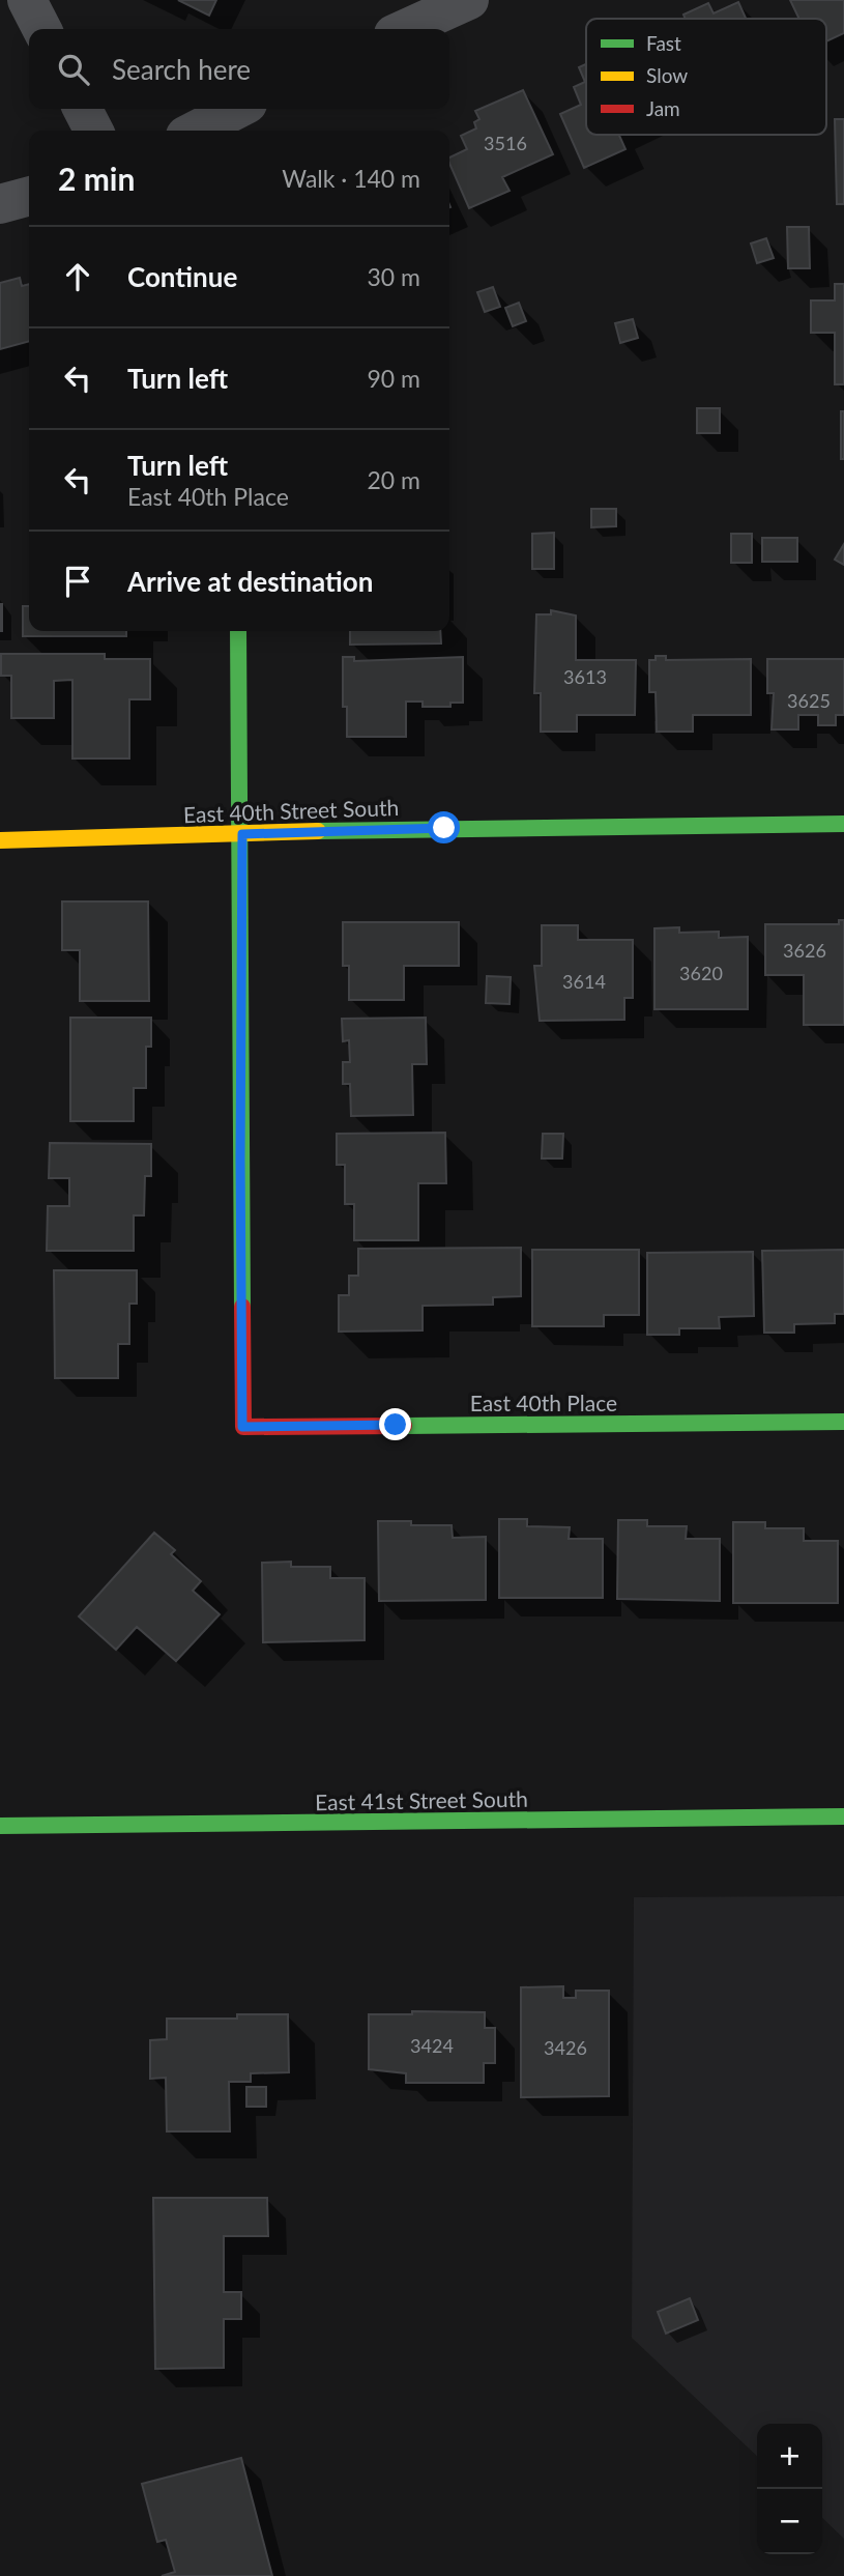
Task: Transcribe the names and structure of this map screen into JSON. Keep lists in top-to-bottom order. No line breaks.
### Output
{"streets":{"street":["East 40th Street South","East 40th Place","East 41st Street South"]},"crossings":[["East 40th Street South","East 40th Place"]],"house_numbers":["3516","3613","3625","3626","3620","3614","3424","3426"],"legend":["Fast","Slow","Jam"],"page":{"search":"Search here","heading":["2 min","Walk · 140 m"],"list":[["Continue","30 m"],["Turn left","90 m"],["Turn left","East 40th Place","20 m"],"Arrive at destination"],"map_buttons":["+","−"]}}
